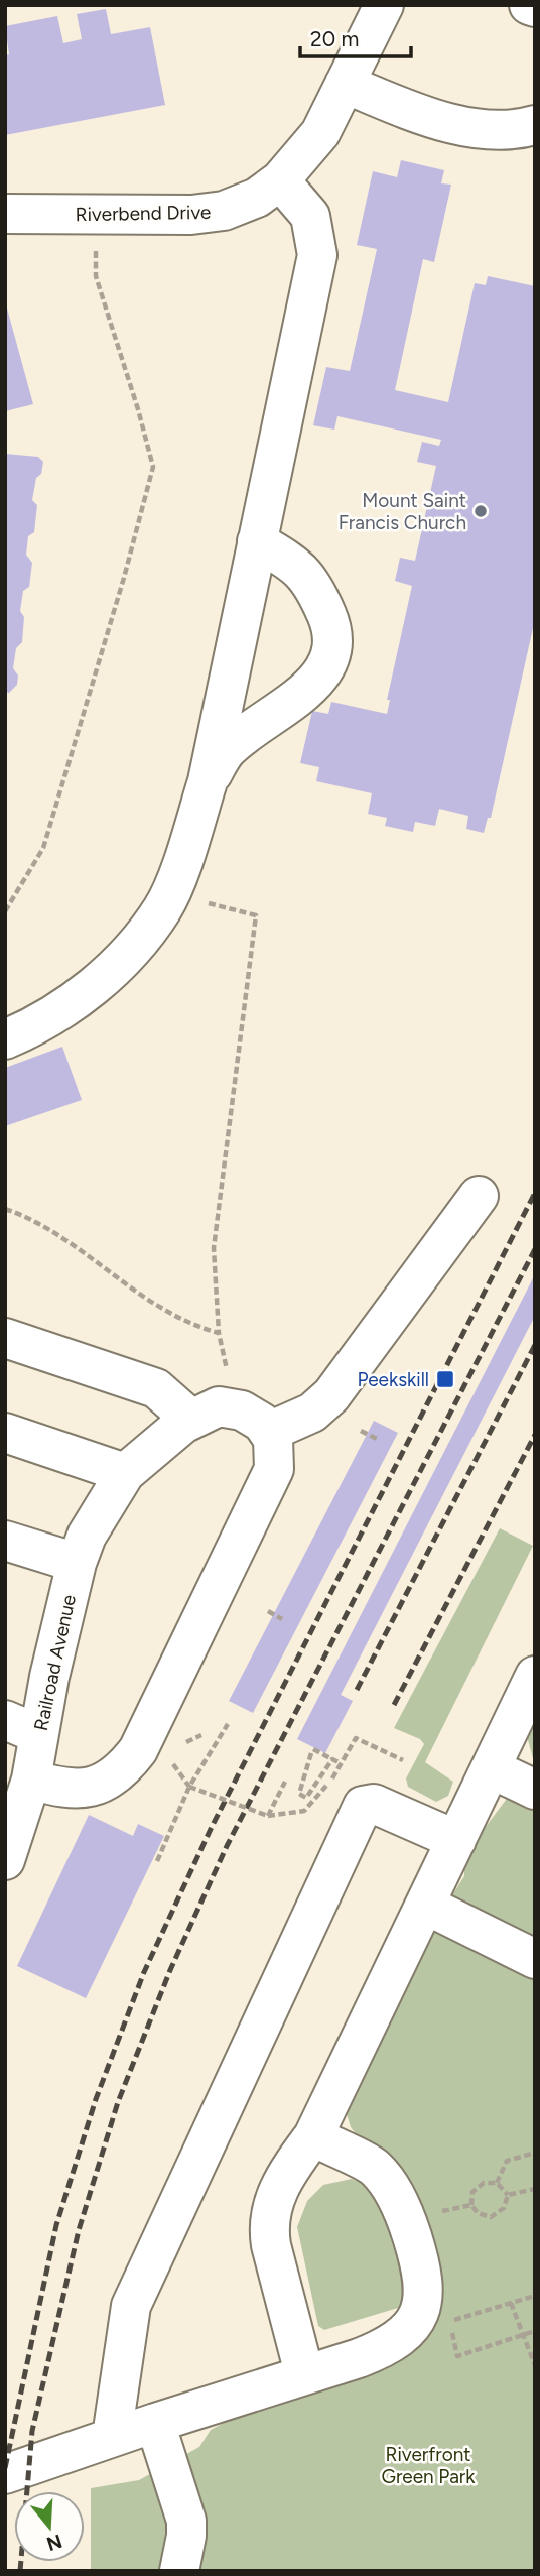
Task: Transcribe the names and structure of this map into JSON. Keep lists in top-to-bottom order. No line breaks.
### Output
{"streets":{"street":["Riverbend Drive","Railroad Avenue"]},"parks":["Riverfront Green Park"],"places":{"other":["Mount Saint Francis Church"],"transit":["Peekskill"]},"scale_bar":"20 m","north":"bottom"}
